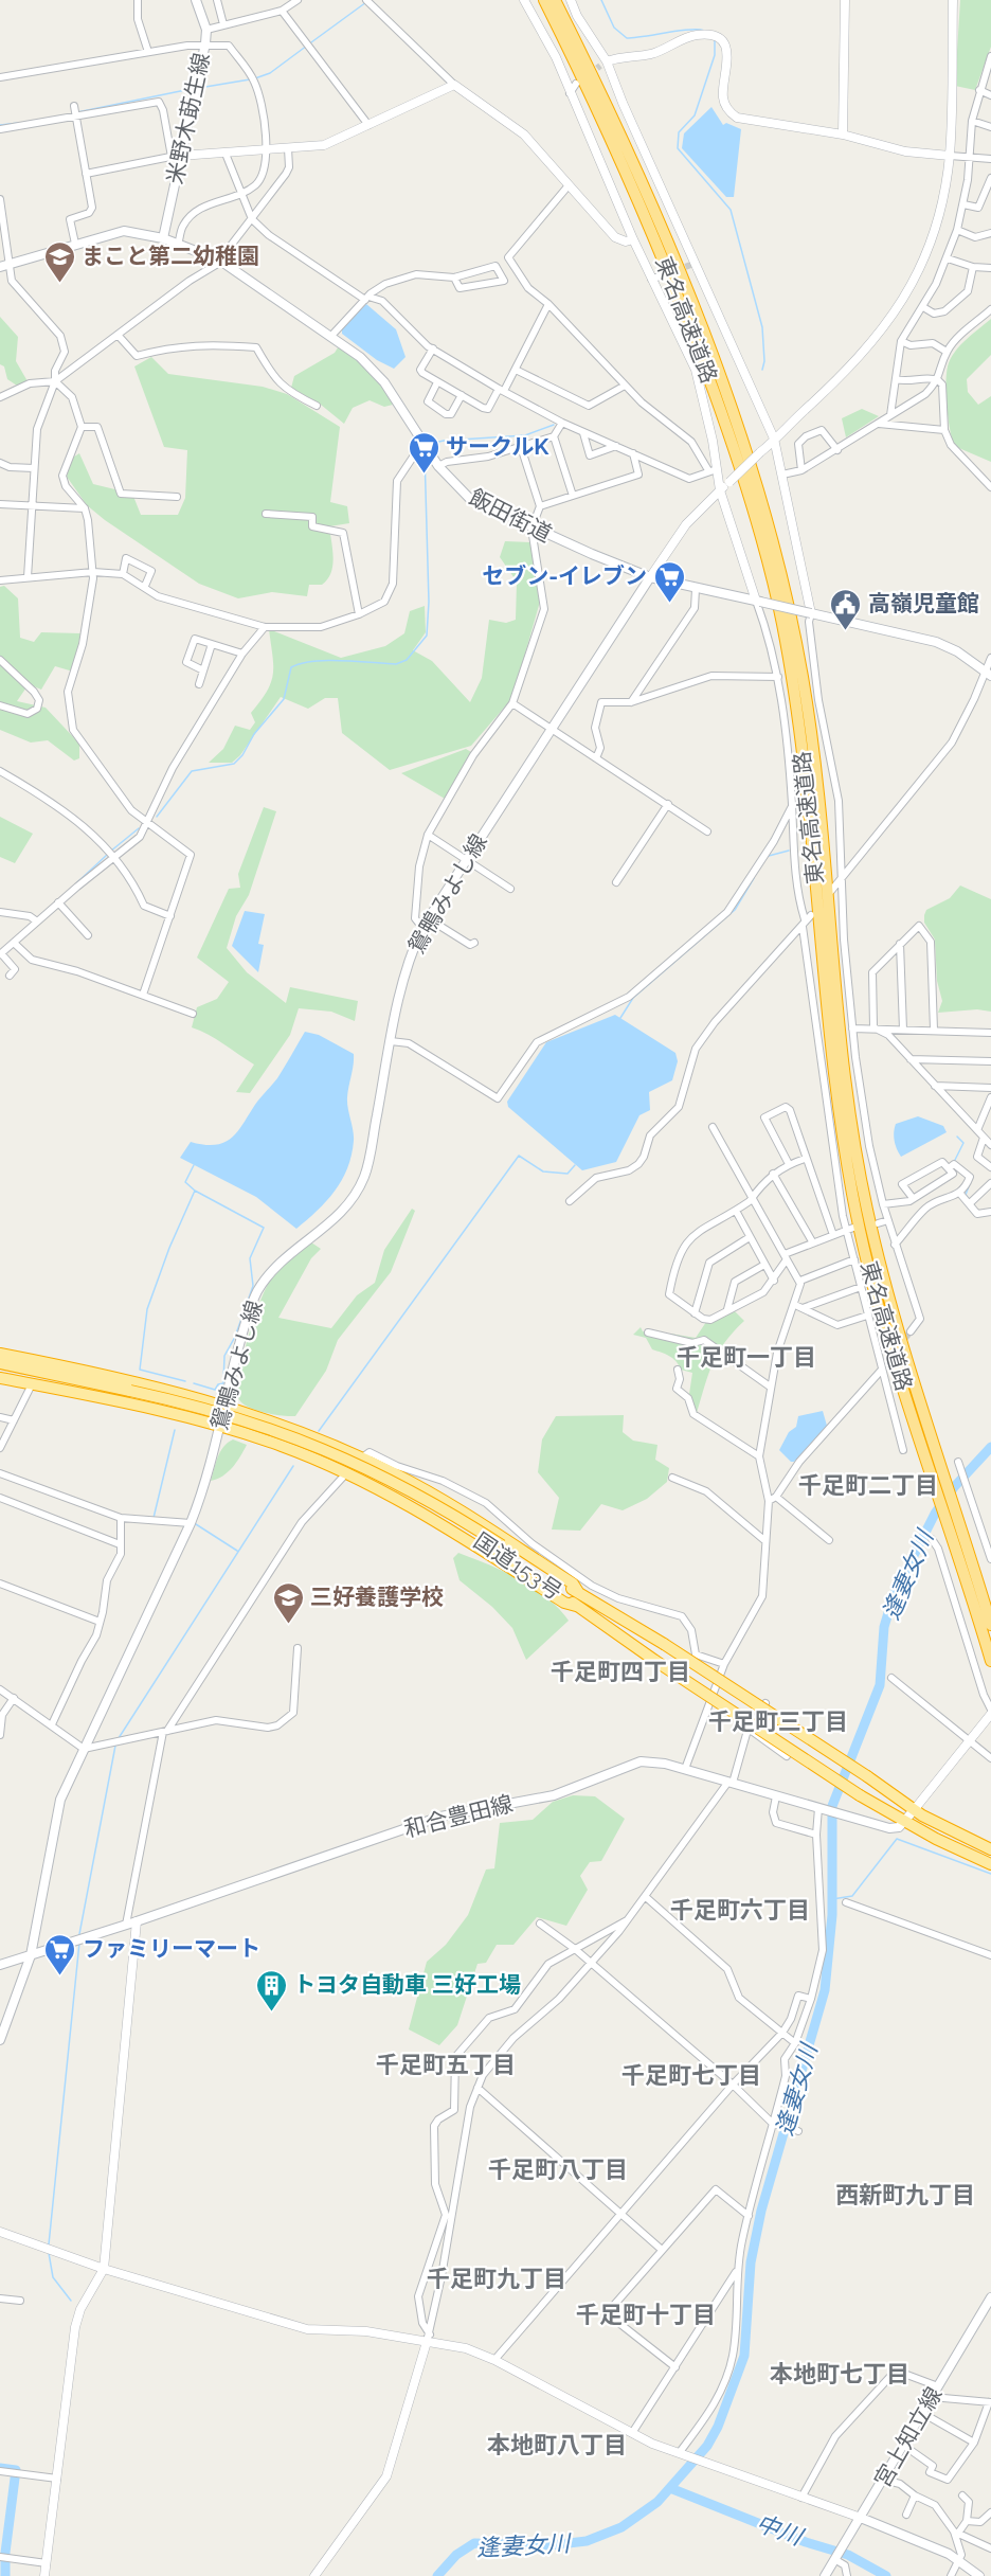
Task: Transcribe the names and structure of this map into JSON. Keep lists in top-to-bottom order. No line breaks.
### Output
{"streets":{"highway":["東名高速道路","国道153号"],"main road":["米野木莇生線","飯田街道","鴛鴨みよし線","和合豊田線","宮上知立線"]},"crossings":[["米野木莇生線","飯田街道"],["飯田街道","鴛鴨みよし線"],["鴛鴨みよし線","和合豊田線"],["国道153号","和合豊田線"]],"districts":["千足町一丁目","千足町二丁目","千足町四丁目","千足町三丁目","千足町六丁目","千足町五丁目","千足町七丁目","千足町八丁目","西新町九丁目","千足町九丁目","千足町十丁目","本地町七丁目","本地町八丁目"],"water":["逢妻女川","中川"],"places":{"school or university":["まこと第二幼稚園","三好養護学校"],"supermarket":["サークルK","セブン-イレブン","ファミリーマート"],"public building":["高嶺児童館"],"building":["トヨタ自動車 三好工場"]}}
